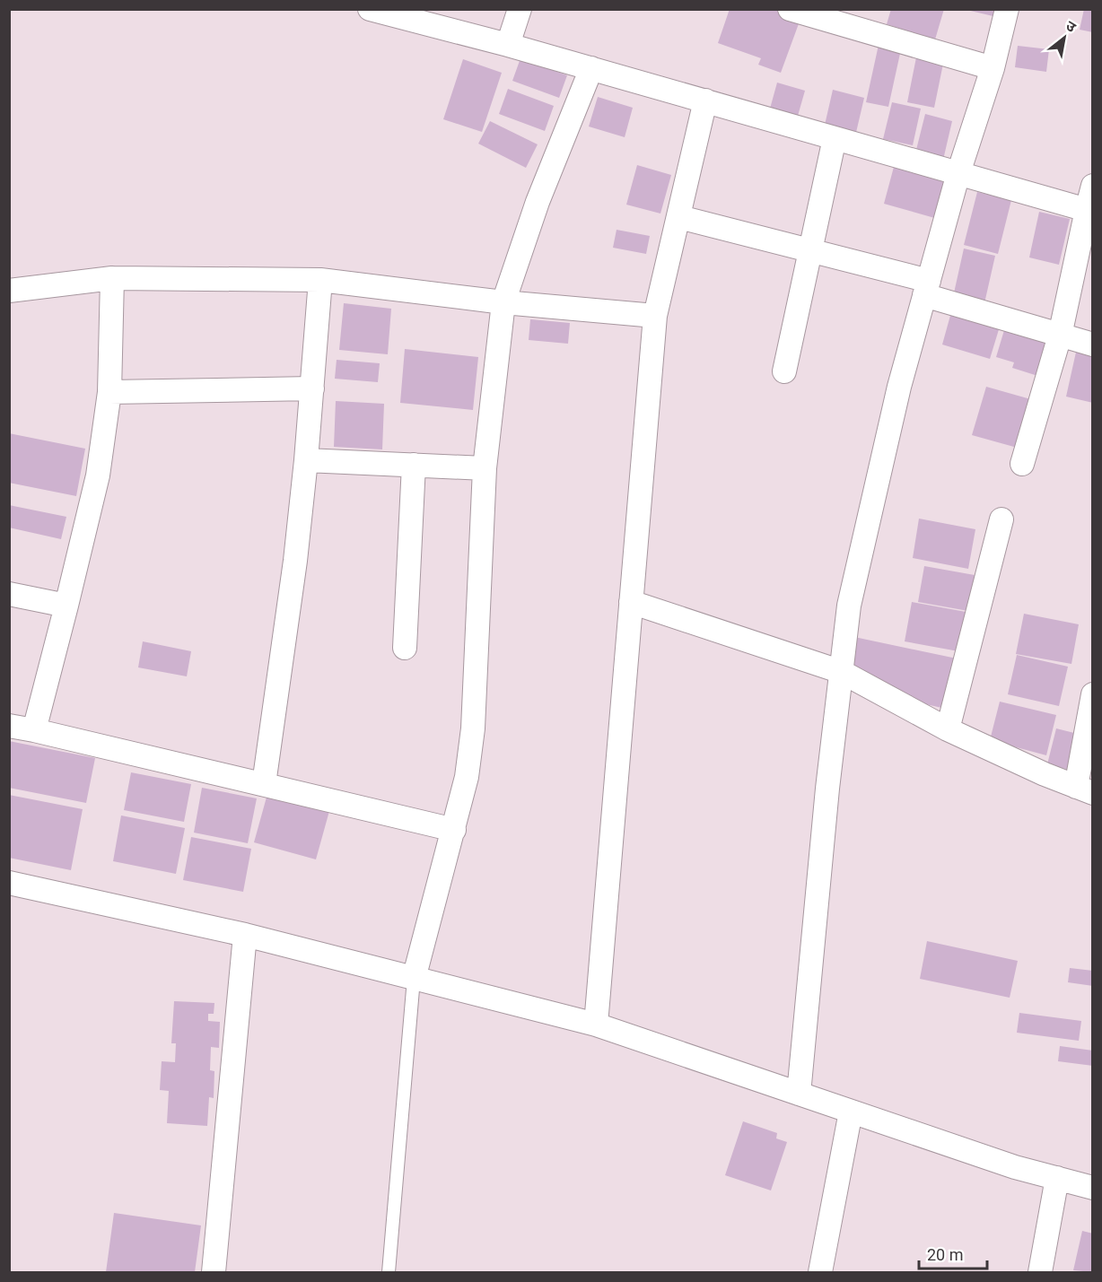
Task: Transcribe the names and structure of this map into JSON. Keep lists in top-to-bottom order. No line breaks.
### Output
{"scale_bar":"20 m","north":"top right"}
